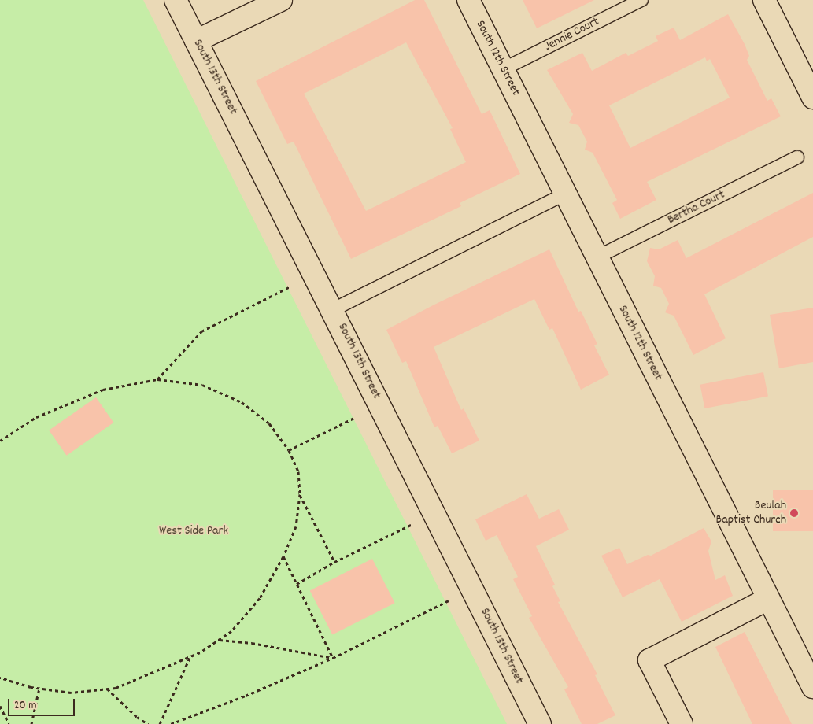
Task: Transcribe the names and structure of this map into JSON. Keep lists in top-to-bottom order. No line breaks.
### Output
{"streets":{"street":["South 12th Street","South 13th Street"],"lane":["Jennie Court","Bertha Court"]},"crossings":[["Jennie Court","South 12th Street"],["South 12th Street","Bertha Court"]],"parks":["West Side Park"],"places":["Beulah Baptist Church"],"scale_bar":"20 m"}
